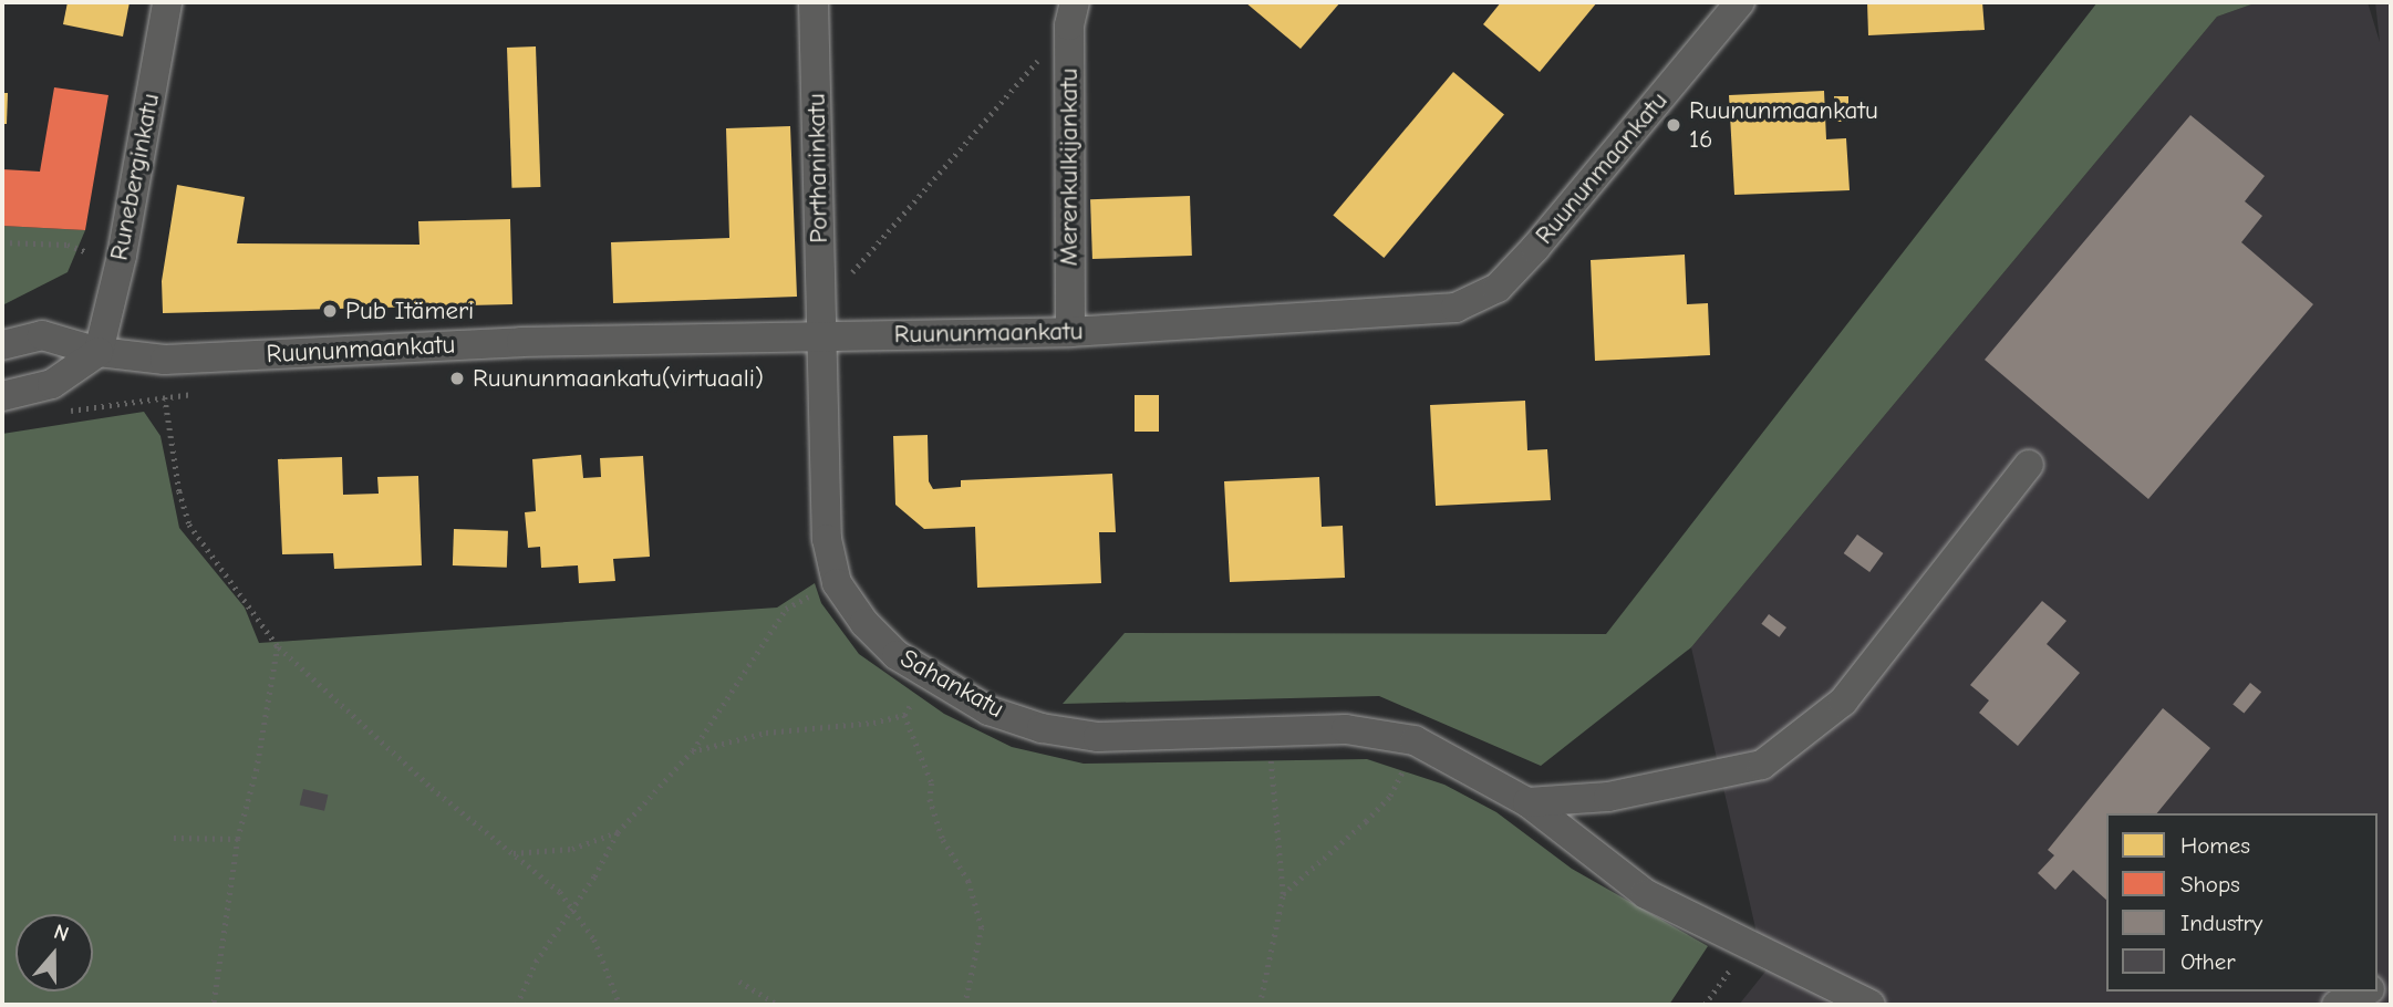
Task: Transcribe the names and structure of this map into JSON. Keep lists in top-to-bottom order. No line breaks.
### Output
{"streets":{"street":["Merenkulkijankatu","Porthaninkatu","Ruununmaankatu","Runeberginkatu","Sahankatu"]},"crossings":[["Merenkulkijankatu","Ruununmaankatu"],["Porthaninkatu","Ruununmaankatu"],["Porthaninkatu","Sahankatu"],["Ruununmaankatu","Runeberginkatu"],["Ruununmaankatu","Sahankatu"]],"places":["Ruununmaankatu 16","Pub Itämeri","Ruununmaankatu(virtuaali)"],"legend":["Homes","Shops","Industry","Other"],"north":"top"}
